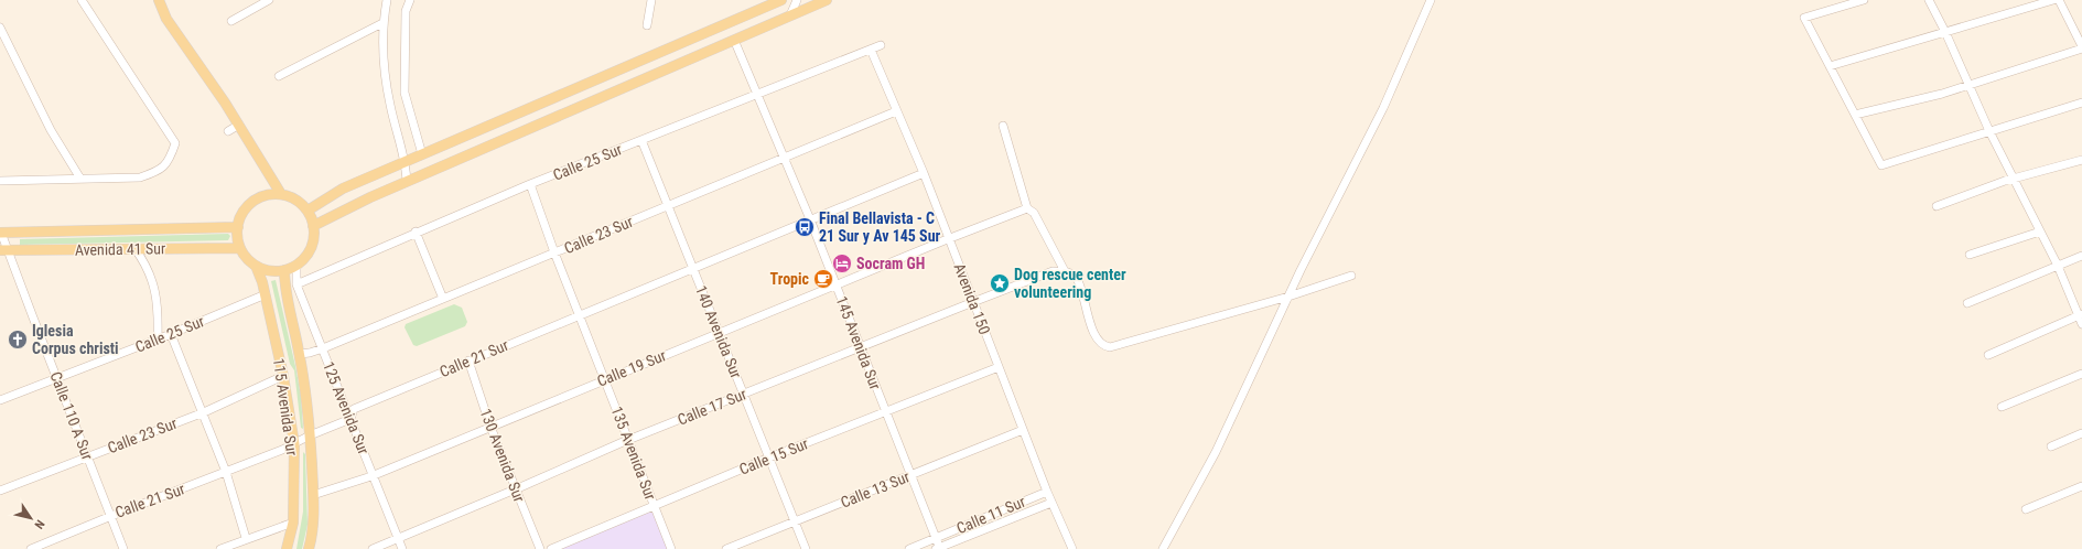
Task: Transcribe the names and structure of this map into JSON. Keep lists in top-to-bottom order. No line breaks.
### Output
{"streets":{"main road":["Avenida 41 Sur","115 Avenida Sur"],"street":["Calle 25 Sur","Calle 23 Sur","Avenida 150","140 Avenida Sur","145 Avenida Sur","Calle 21 Sur","Calle 19 Sur","Calle 17 Sur","125 Avenida Sur","Calle 110 A Sur","135 Avenida Sur","130 Avenida Sur","Calle 15 Sur","Calle 13 Sur","Calle 11 Sur"]},"crossings":[["Calle 25 Sur","Avenida 150"],["Calle 25 Sur","140 Avenida Sur"],["Calle 25 Sur","145 Avenida Sur"],["Calle 25 Sur","115 Avenida Sur"],["Calle 25 Sur","125 Avenida Sur"],["Calle 25 Sur","Calle 110 A Sur"],["Calle 25 Sur","135 Avenida Sur"],["Calle 23 Sur","Avenida 150"],["Calle 23 Sur","140 Avenida Sur"],["Calle 23 Sur","145 Avenida Sur"],["Calle 23 Sur","115 Avenida Sur"],["Calle 23 Sur","125 Avenida Sur"],["Calle 23 Sur","Calle 110 A Sur"],["Calle 23 Sur","135 Avenida Sur"],["Avenida 41 Sur","115 Avenida Sur"],["Avenida 41 Sur","125 Avenida Sur"],["Avenida 41 Sur","Calle 110 A Sur"],["Avenida 150","Calle 21 Sur"],["Avenida 150","Calle 19 Sur"],["Avenida 150","Calle 17 Sur"],["Avenida 150","Calle 15 Sur"],["Avenida 150","Calle 13 Sur"],["Avenida 150","Calle 11 Sur"],["140 Avenida Sur","Calle 21 Sur"],["140 Avenida Sur","Calle 19 Sur"],["140 Avenida Sur","Calle 17 Sur"],["140 Avenida Sur","Calle 15 Sur"],["140 Avenida Sur","Calle 13 Sur"],["145 Avenida Sur","Calle 21 Sur"],["145 Avenida Sur","Calle 19 Sur"],["145 Avenida Sur","Calle 17 Sur"],["145 Avenida Sur","Calle 15 Sur"],["145 Avenida Sur","Calle 13 Sur"],["145 Avenida Sur","Calle 11 Sur"],["Calle 21 Sur","115 Avenida Sur"],["Calle 21 Sur","125 Avenida Sur"],["Calle 21 Sur","Calle 110 A Sur"],["Calle 21 Sur","135 Avenida Sur"],["Calle 21 Sur","130 Avenida Sur"],["Calle 19 Sur","115 Avenida Sur"],["Calle 19 Sur","125 Avenida Sur"],["Calle 19 Sur","135 Avenida Sur"],["Calle 19 Sur","130 Avenida Sur"],["115 Avenida Sur","125 Avenida Sur"],["Calle 17 Sur","125 Avenida Sur"],["Calle 17 Sur","135 Avenida Sur"],["Calle 17 Sur","130 Avenida Sur"],["135 Avenida Sur","Calle 15 Sur"]],"places":{"bus stop":["Final Bellavista - C 21 Sur y Av 145 Sur"],"hotel":["Socram GH"],"cafe":["Tropic"],"place":["Dog rescue center volunteering"],"church":["Iglesia Corpus christi"]},"north":"bottom right"}
